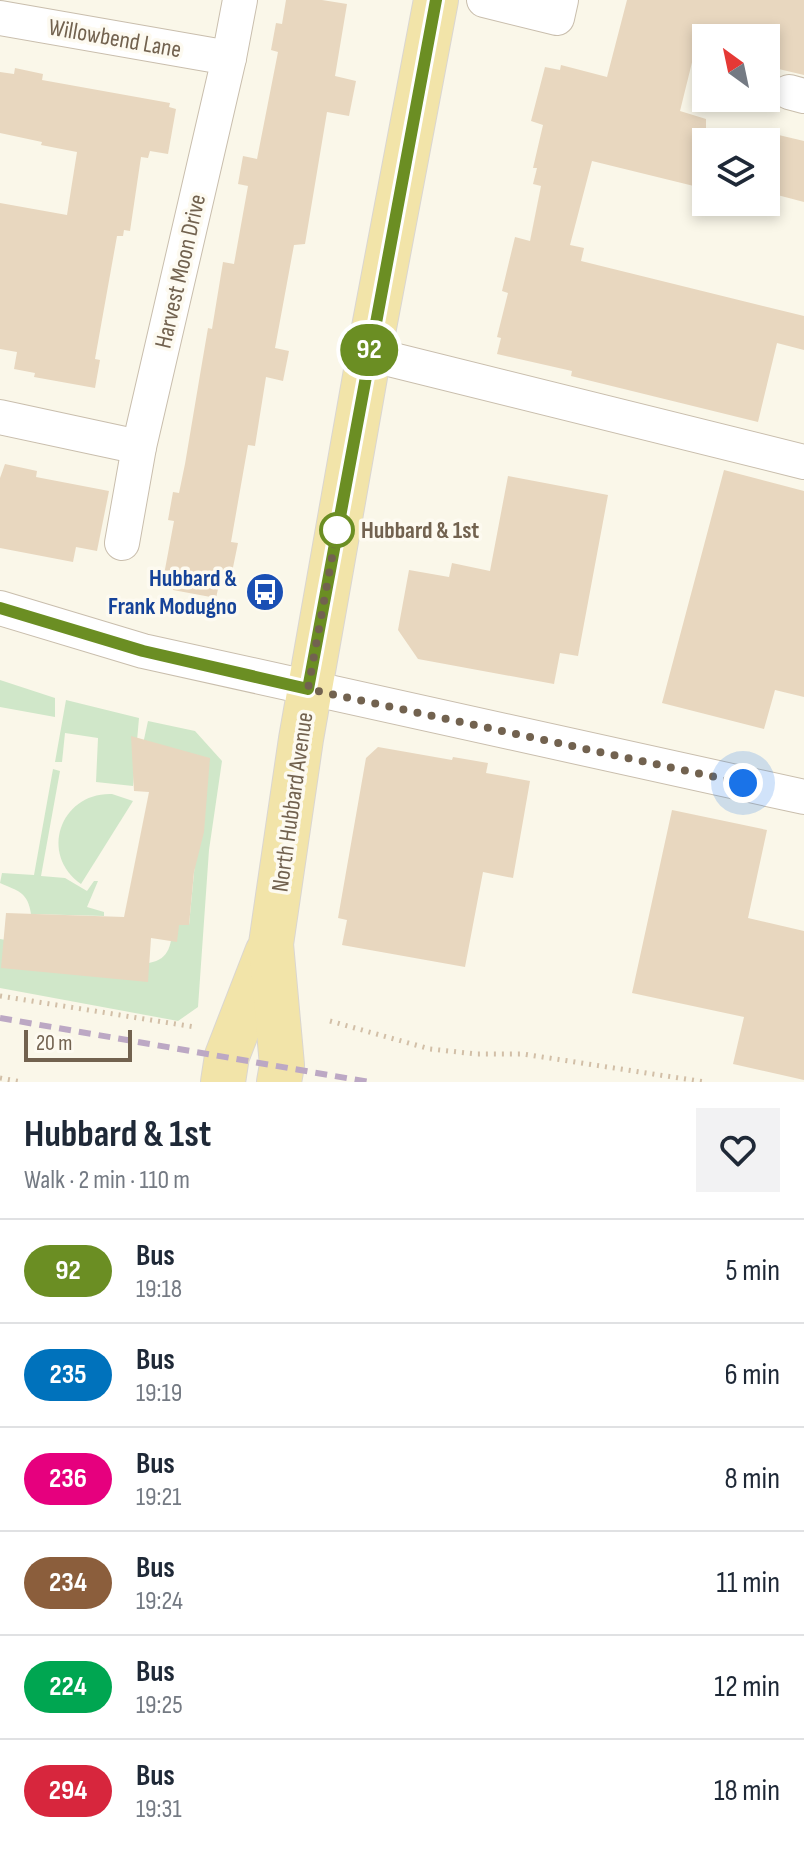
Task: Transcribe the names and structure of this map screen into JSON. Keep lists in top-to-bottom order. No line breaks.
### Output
{"streets":{"main road":["North Hubbard Avenue"],"street":["Willowbend Lane","Harvest Moon Drive"]},"crossings":[["Willowbend Lane","Harvest Moon Drive"]],"places":{"other":["Hubbard & 1st"],"bus stop":["Hubbard & Frank Modugno"]},"lines":["bus line 92"],"scale_bar":"20 m","north":"top left","page":{"on_map":"92","scale":"20 m","heading":["Hubbard & 1st","Walk · 2 min · 110 m"],"list":[{"mark":"92","name":"Bus","note":"19:18","value":"5 min"},{"mark":"235","name":"Bus","note":"19:19","value":"6 min"},{"mark":"236","name":"Bus","note":"19:21","value":"8 min"},{"mark":"234","name":"Bus","note":"19:24","value":"11 min"},{"mark":"224","name":"Bus","note":"19:25","value":"12 min"},{"mark":"294","name":"Bus","note":"19:31","value":"18 min"}]}}
